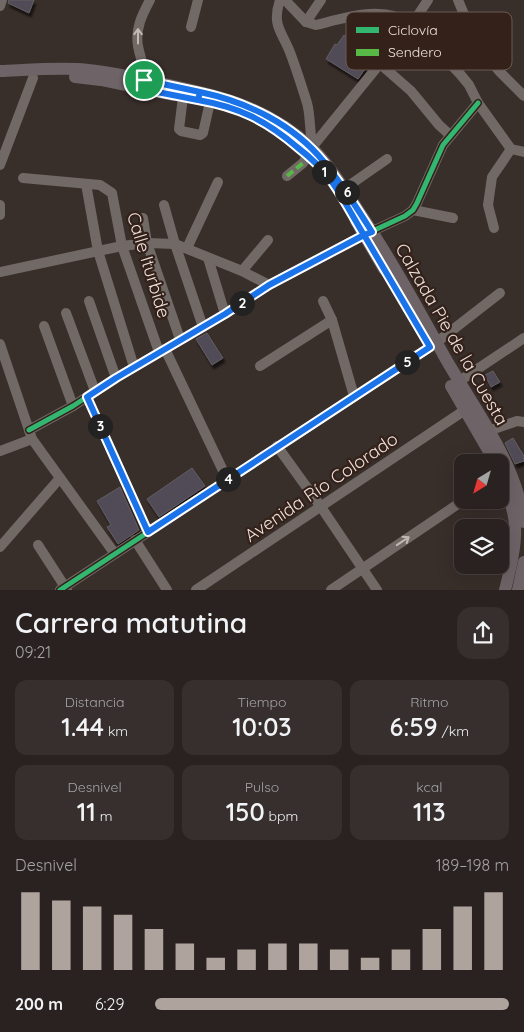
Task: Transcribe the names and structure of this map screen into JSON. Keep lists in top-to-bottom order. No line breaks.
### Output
{"streets":{"main road":["Calzada Pie de la Cuesta"],"street":["Calle Iturbide","Avenida Río Colorado"]},"crossings":[["Calzada Pie de la Cuesta","Avenida Río Colorado"]],"legend":["Ciclovía","Sendero"],"north":"bottom left","page":{"pins":["1","6","2","5","3","4"],"heading":["Carrera matutina","09:21"],"stats":[["Distancia","1.44 km"],["Tiempo","10:03"],["Ritmo","6:59 /km"],["Desnivel","11 m"],["Pulso","150 bpm"],["kcal","113"]],"chart":["Desnivel","189–198 m"],"list":[{"name":"200 m","note":"6:29"}]}}
